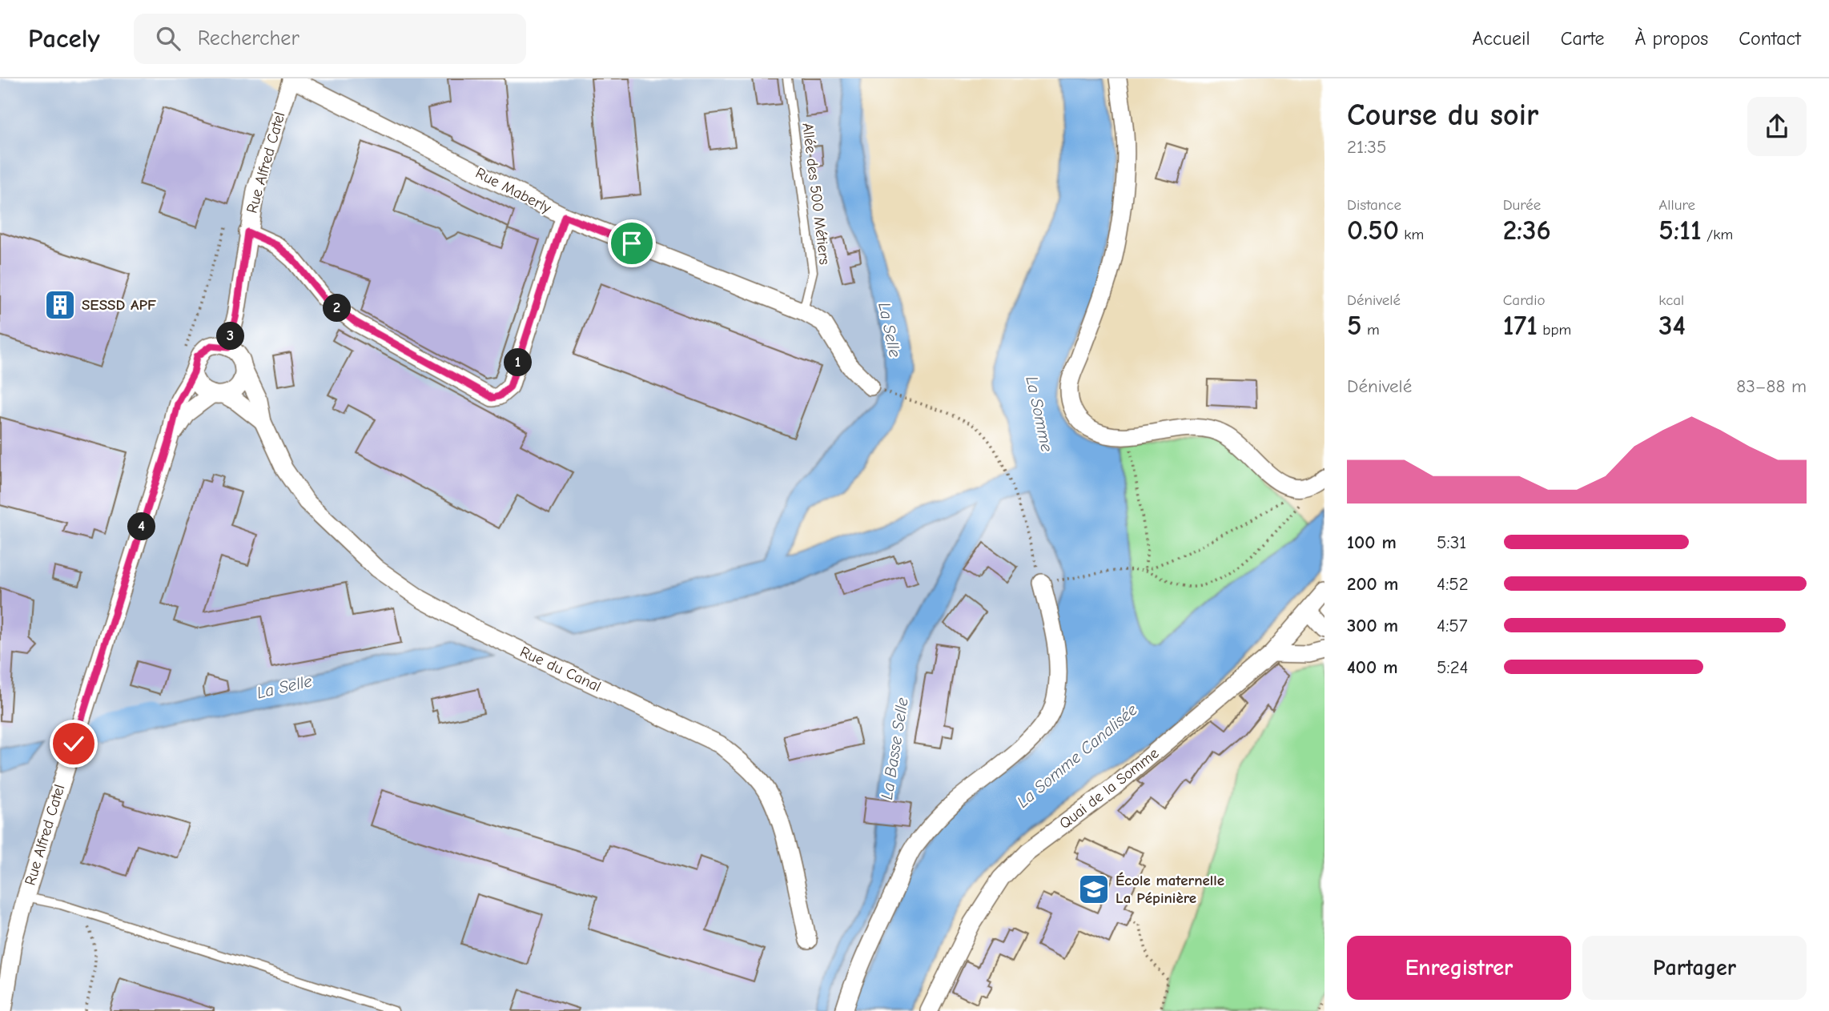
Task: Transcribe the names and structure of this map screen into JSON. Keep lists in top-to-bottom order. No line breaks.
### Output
{"streets":{"street":["Rue Alfred Catel","Rue Maberly","Rue du Canal","Quai de la Somme"],"lane":["Allée des 500 Métiers"]},"crossings":[["Rue Alfred Catel","Rue Maberly"],["Rue Alfred Catel","Rue du Canal"],["Rue Maberly","Allée des 500 Métiers"]],"water":["La Selle","La Somme","La Basse Selle","La Somme Canalisée"],"places":{"building":["SESSD APF"],"school or university":["École maternelle La Pépinière"]},"page":{"header":"Pacely","search":"Rechercher","nav":["Accueil","Carte","À propos","Contact"],"heading":["Course du soir","21:35"],"stats":[["Distance","0.50 km"],["Durée","2:36"],["Allure","5:11 /km"],["Dénivelé","5 m"],["Cardio","171 bpm"],["kcal","34"]],"pins":["2","3","1","4"],"chart":["Dénivelé","83–88 m"],"list":[{"name":"100 m","note":"5:31"},{"name":"200 m","note":"4:52"},{"name":"300 m","note":"4:57"},{"name":"400 m","note":"5:24"}],"buttons":["Enregistrer","Partager"]}}
